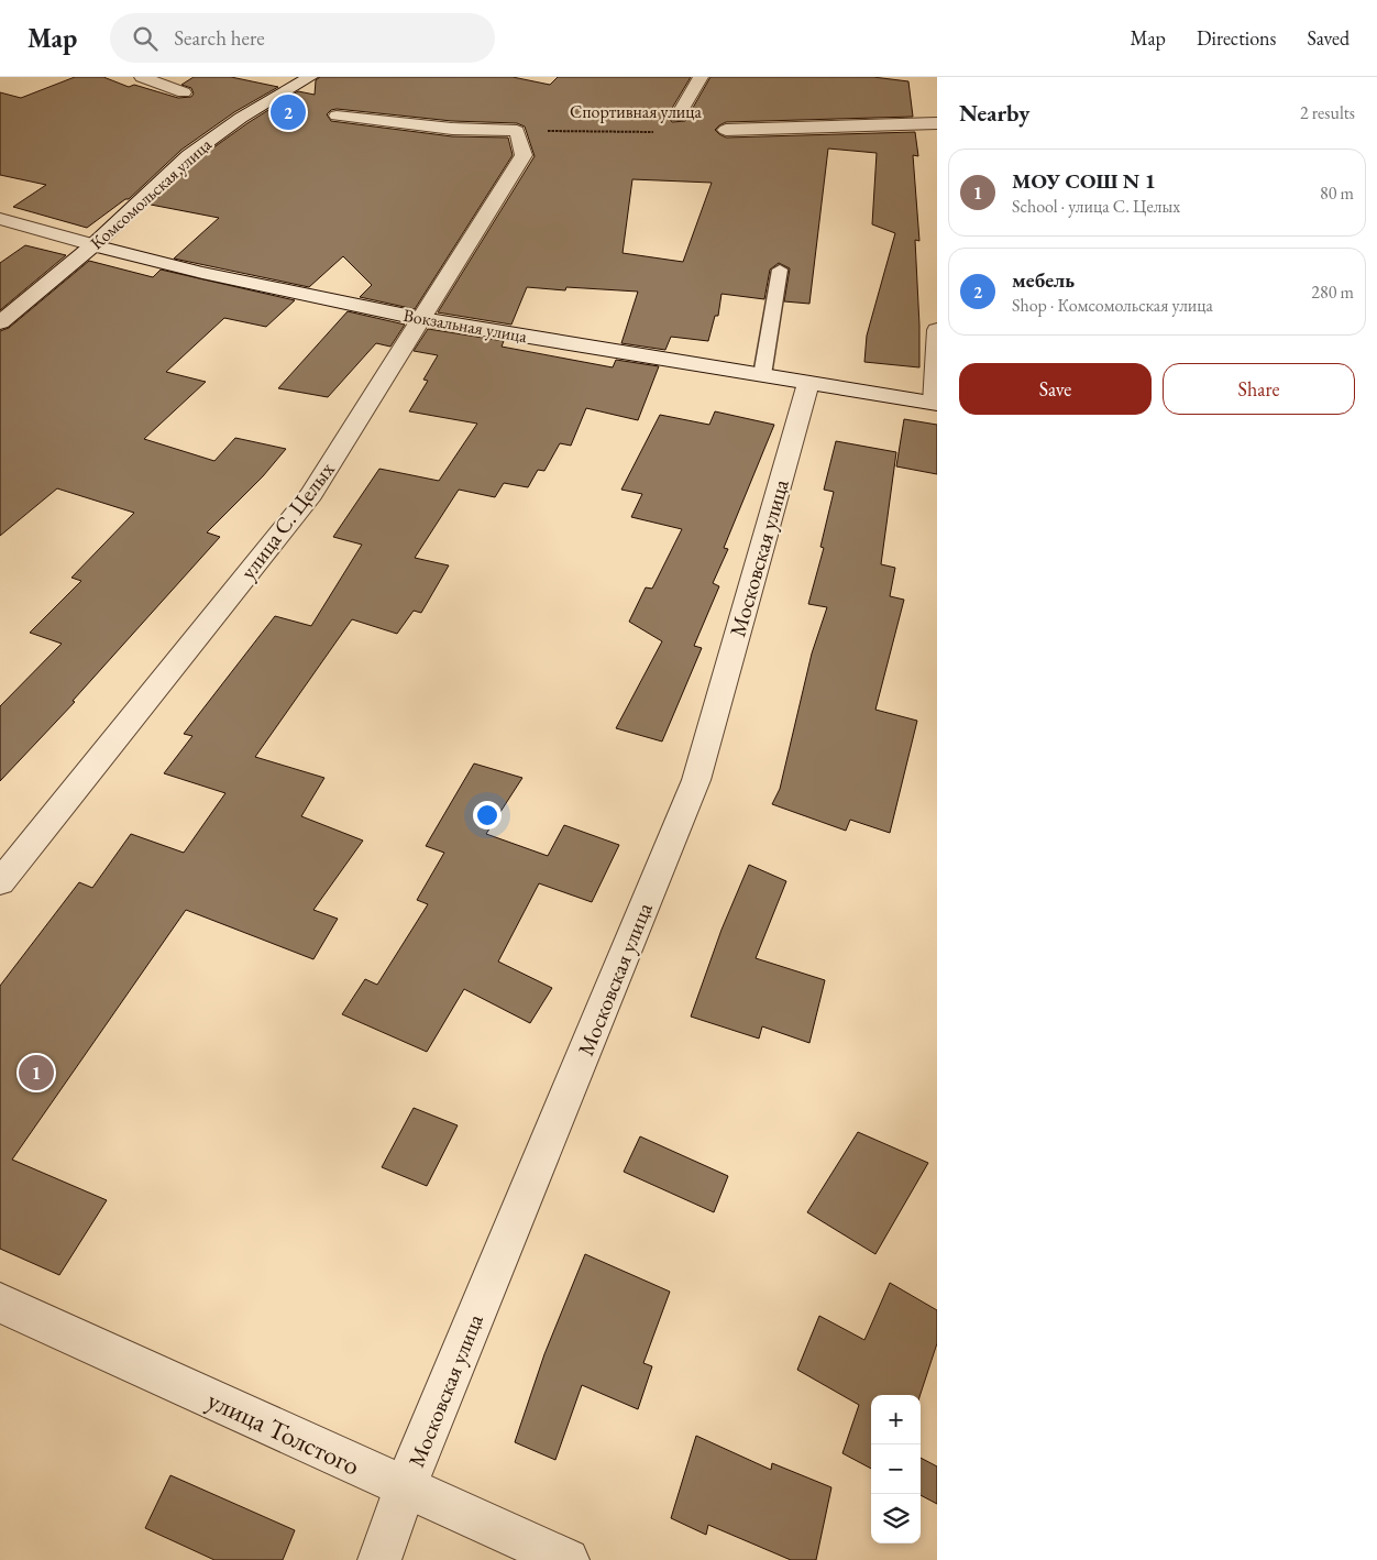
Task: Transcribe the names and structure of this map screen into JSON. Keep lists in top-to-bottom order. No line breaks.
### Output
{"streets":{"street":["Спортивная улица","Комсомольская улица","Вокзальная улица","улица С. Целых","Московская улица","улица Толстого"]},"crossings":[["Спортивная улица","улица С. Целых"],["Комсомольская улица","Вокзальная улица"],["Вокзальная улица","улица С. Целых"],["Вокзальная улица","Московская улица"],["Московская улица","улица Толстого"]],"page":{"header":"Map","search":"Search here","nav":["Map","Directions","Saved"],"heading":["Nearby","2 results"],"pins":["2","1"],"list":[{"mark":"1","name":"МОУ СОШ N 1","note":"School · улица С. Целых","value":"80 m"},{"mark":"2","name":"мебель","note":"Shop · Комсомольская улица","value":"280 m"}],"buttons":["Save","Share"],"map_buttons":["+","−"]}}
